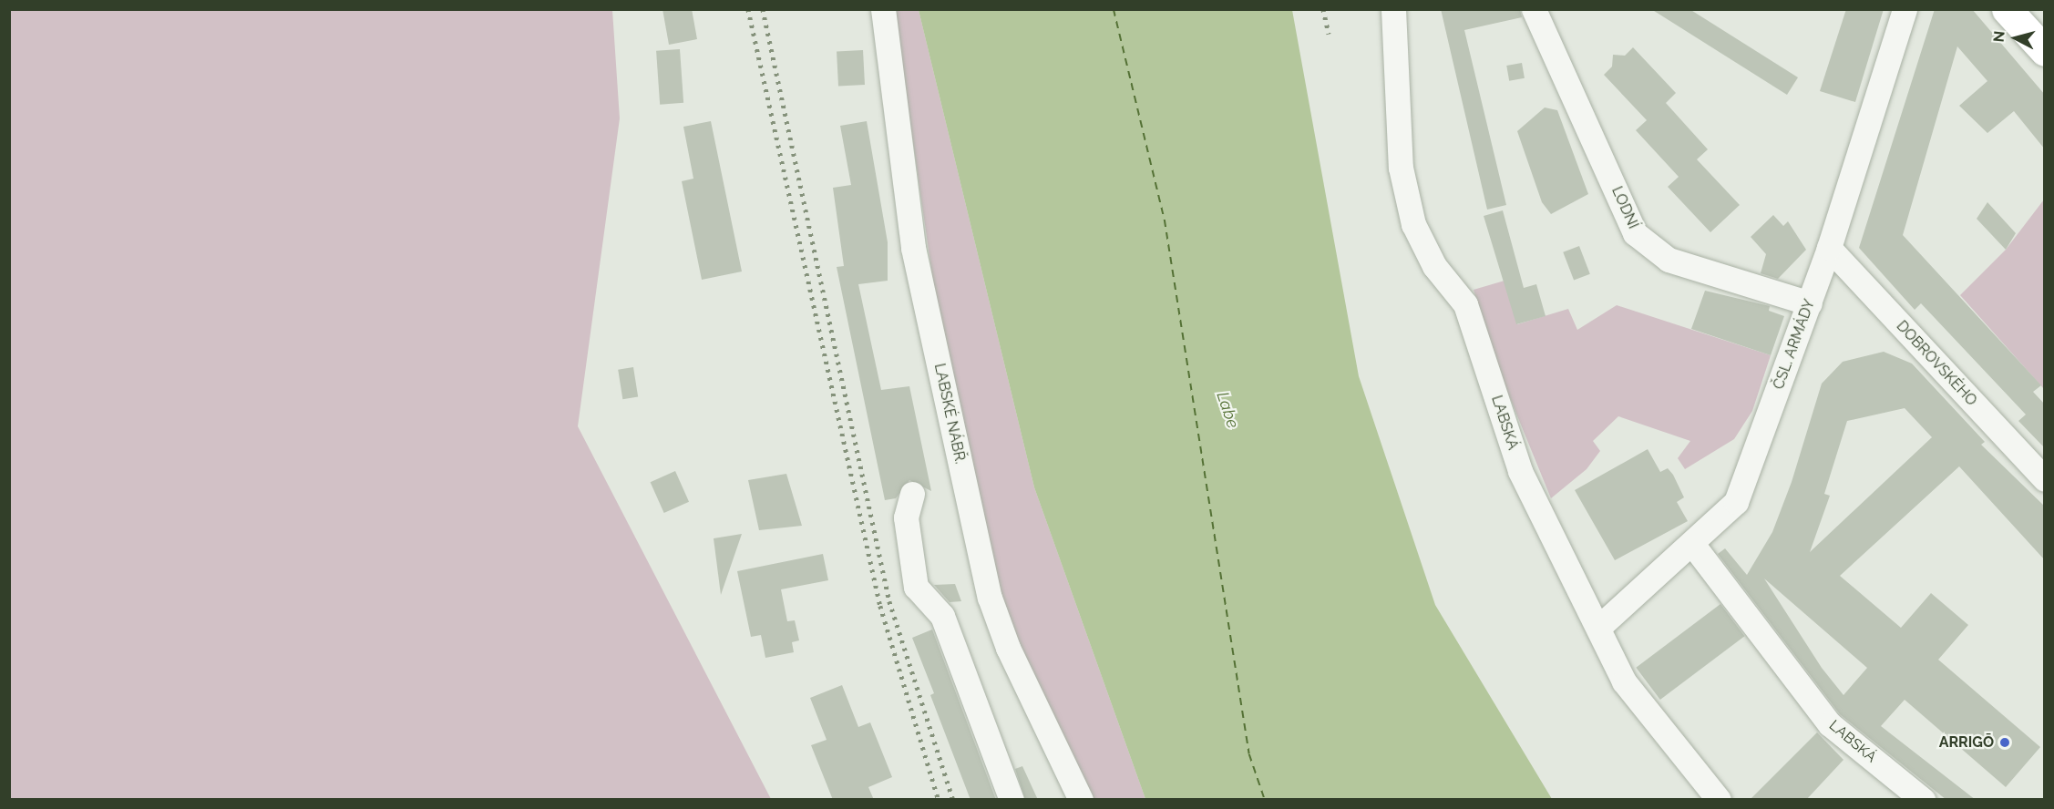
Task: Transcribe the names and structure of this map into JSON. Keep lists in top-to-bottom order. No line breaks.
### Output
{"streets":{"street":["LODNÍ","ČSL. ARMÁDY","DOBROVSKÉHO","LABSKÉ NÁBŘ.","LABSKÁ"]},"crossings":[["LODNÍ","ČSL. ARMÁDY"],["ČSL. ARMÁDY","DOBROVSKÉHO"],["ČSL. ARMÁDY","LABSKÁ"]],"water":["Labe"],"places":["ARRIGŌ"],"north":"left"}
